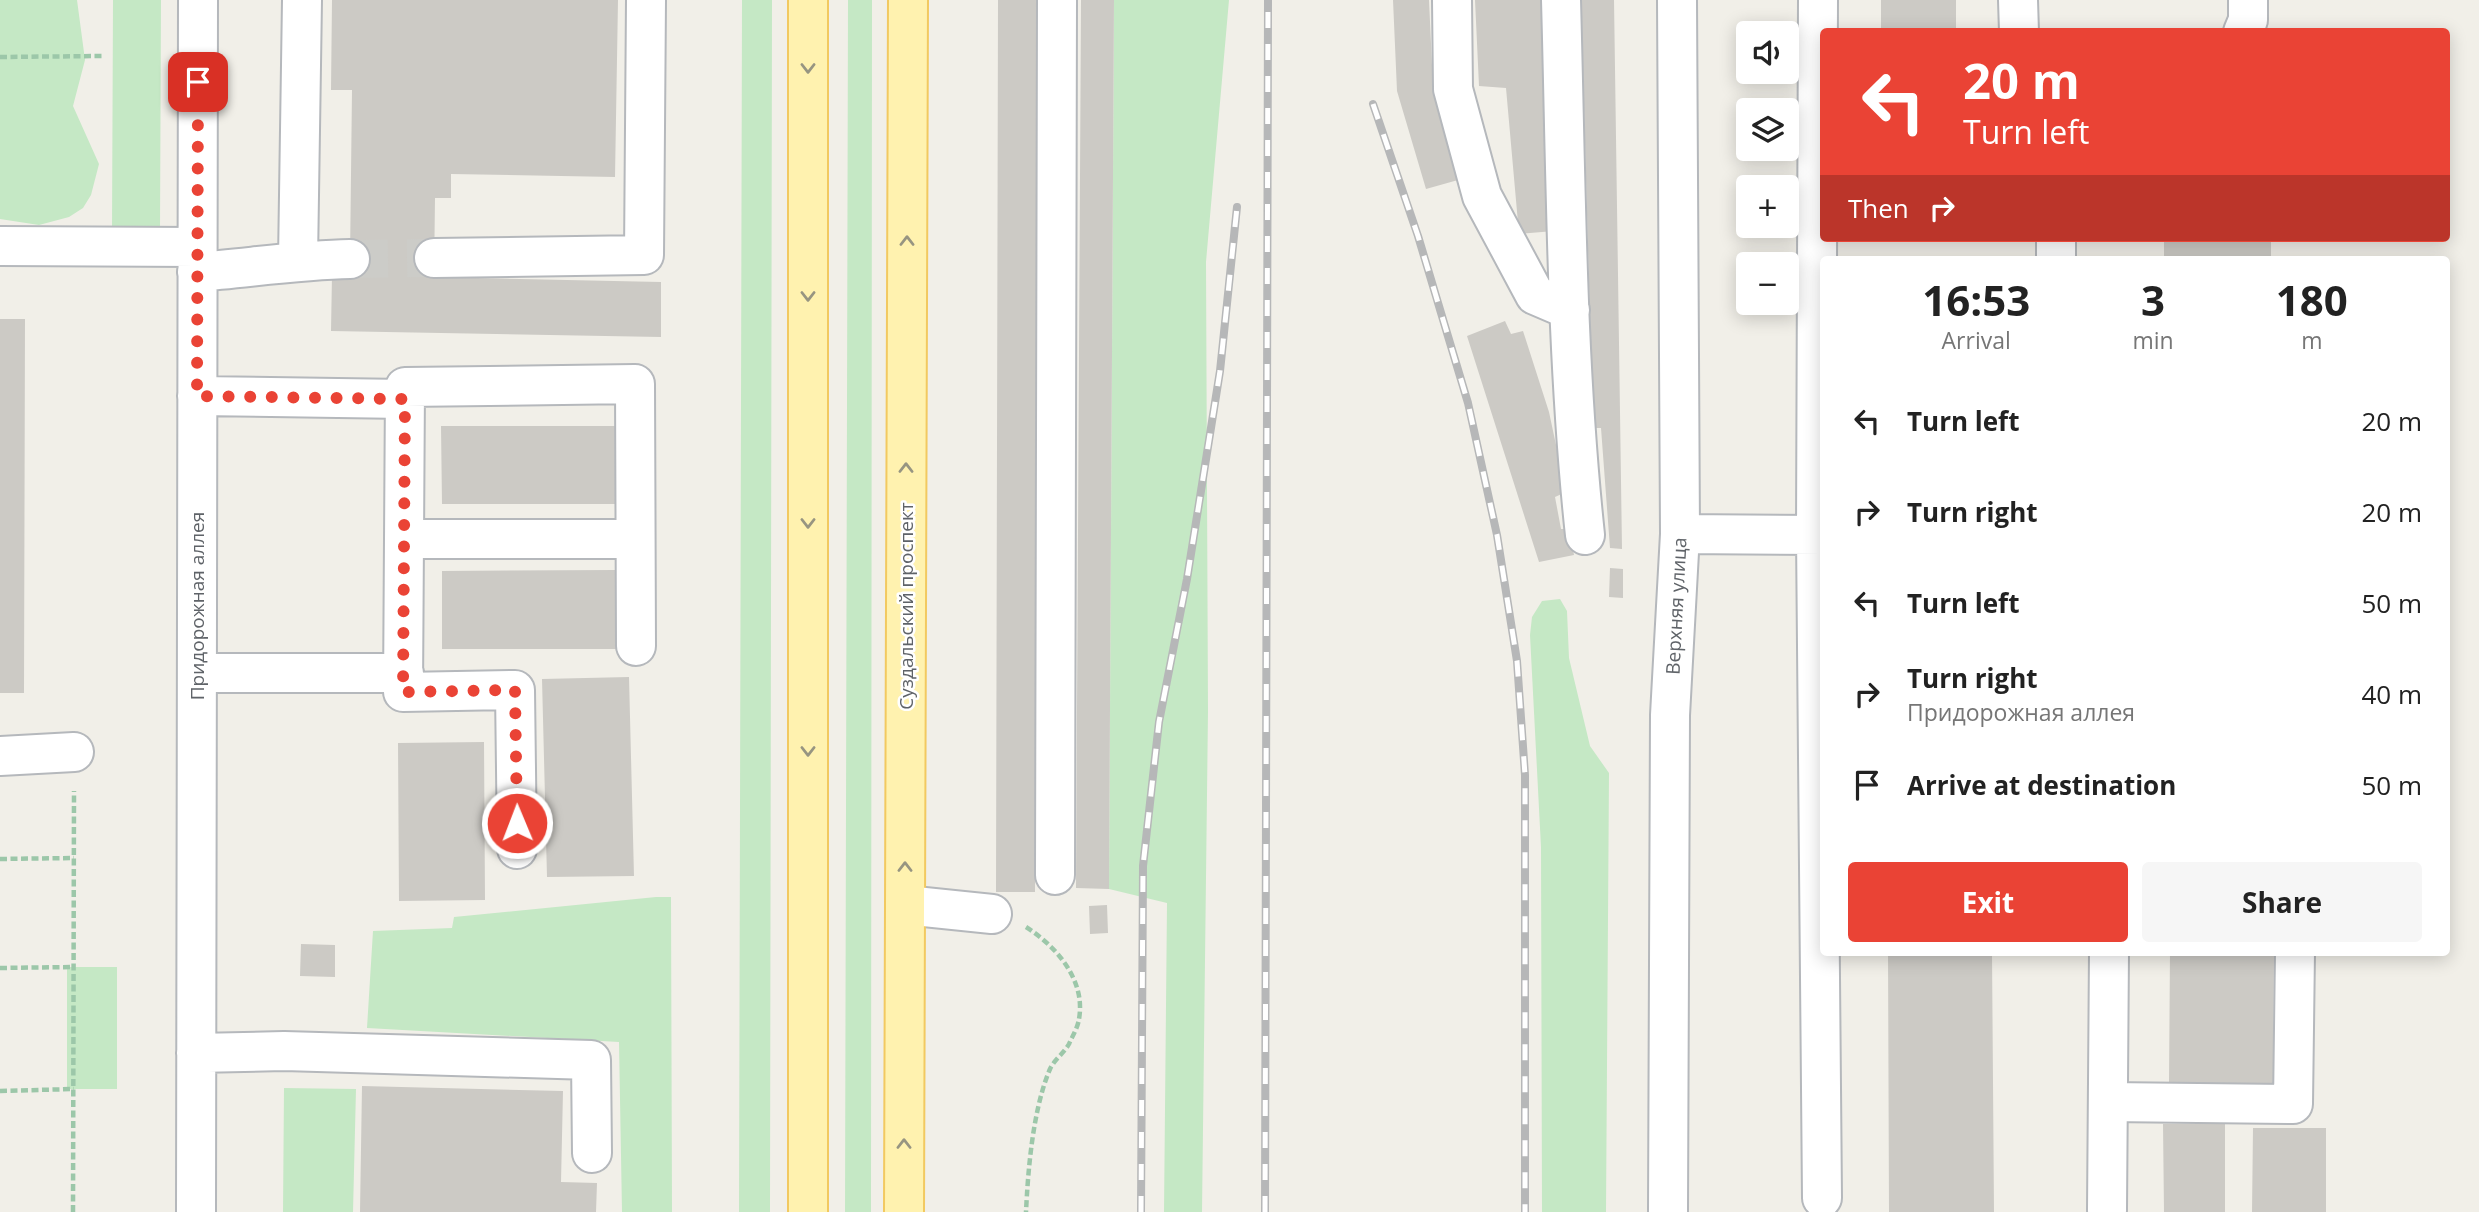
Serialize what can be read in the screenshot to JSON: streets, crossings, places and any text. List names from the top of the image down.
{
  "streets": {
    "main road": ["Суздальский проспект"],
    "street": ["Придорожная аллея", "Верхняя улица"]
  },
  "page": {
    "map_buttons": ["+", "−"],
    "turn": ["20 m", "Turn left"],
    "then": "Then",
    "eta": [
      "16:53",
      "Arrival",
      "3",
      "min",
      "180",
      "m"
    ],
    "list": [
      {
        "name": "Turn left",
        "value": "20 m"
      },
      {
        "name": "Turn right",
        "value": "20 m"
      },
      {
        "name": "Turn left",
        "value": "50 m"
      },
      {
        "name": "Turn right",
        "note": "Придорожная аллея",
        "value": "40 m"
      },
      {
        "name": "Arrive at destination",
        "value": "50 m"
      }
    ],
    "buttons": ["Exit", "Share"]
  }
}
